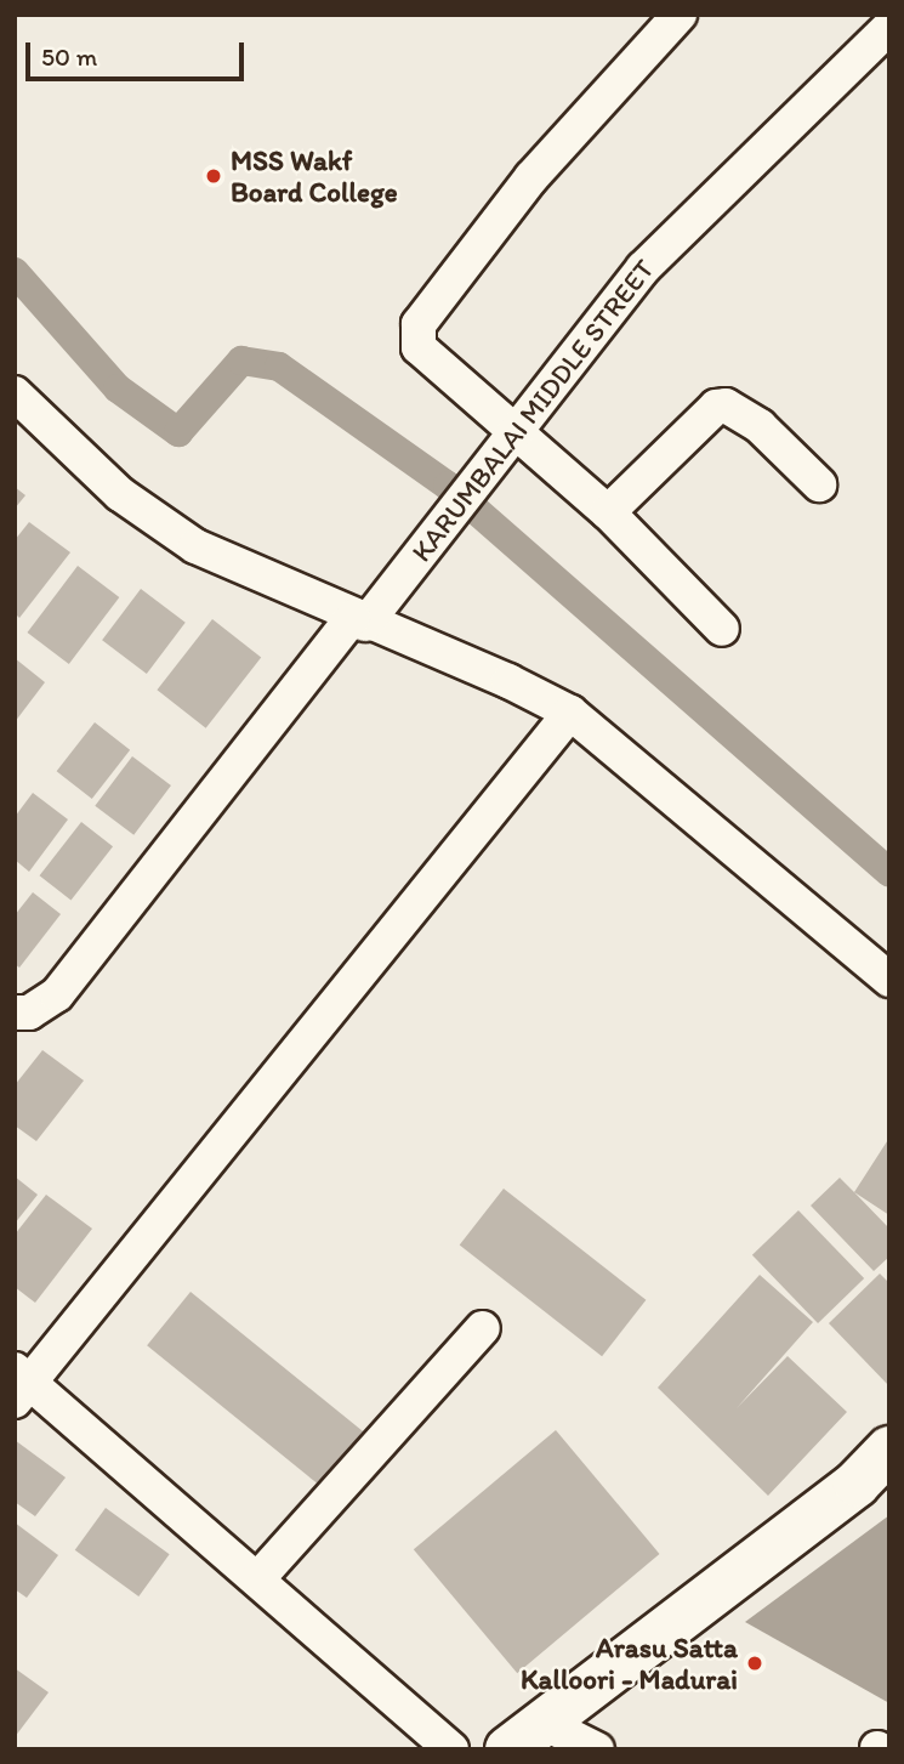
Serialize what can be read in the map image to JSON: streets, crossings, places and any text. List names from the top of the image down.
{
  "streets": {
    "street": ["KARUMBALAI MIDDLE STREET"]
  },
  "places": ["MSS Wakf Board College", "Arasu Satta Kalloori - Madurai"],
  "scale_bar": "50 m"
}
